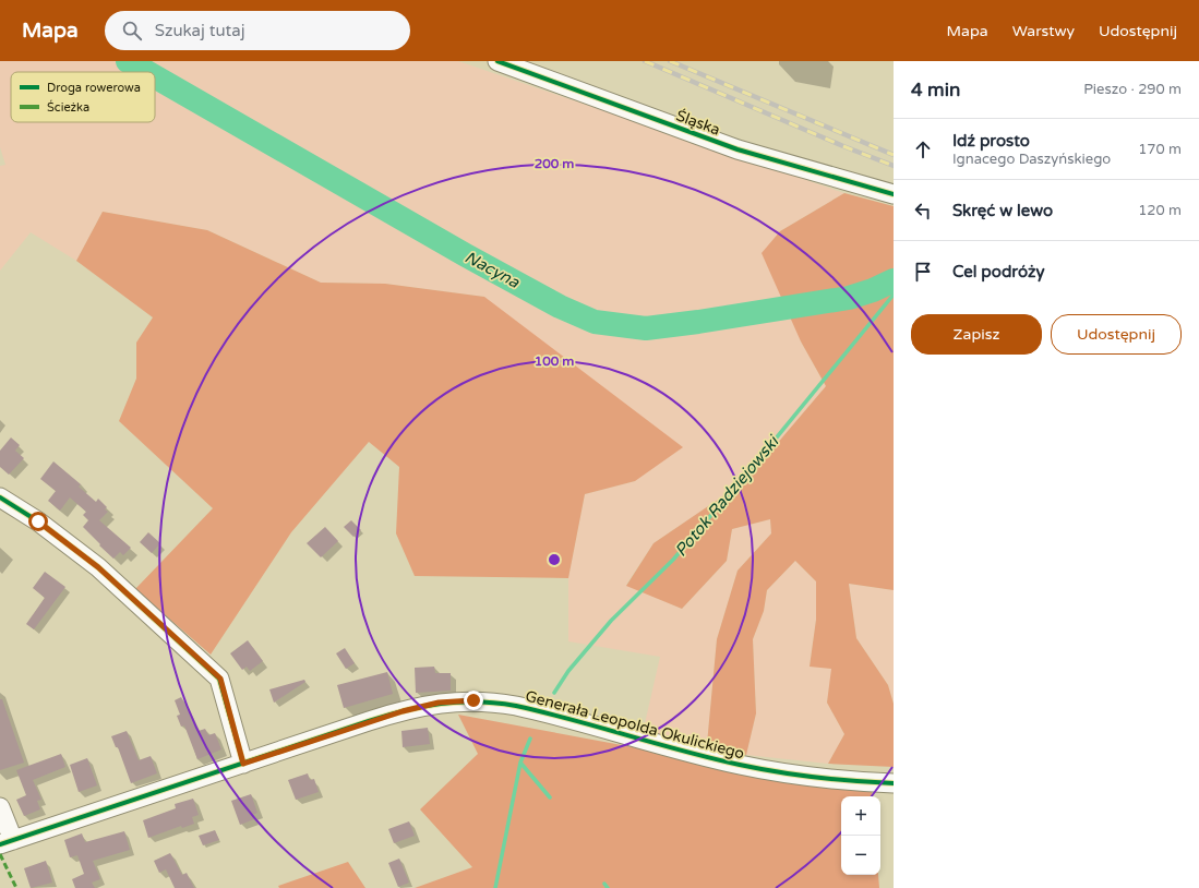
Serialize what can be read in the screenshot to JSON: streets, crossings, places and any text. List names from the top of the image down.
{
  "streets": {
    "street": ["Śląska", "Generała Leopolda Okulickiego"]
  },
  "water": ["Nacyna", "Potok Radziejowski"],
  "legend": ["Droga rowerowa", "Ścieżka"],
  "page": {
    "header": "Mapa",
    "search": "Szukaj tutaj",
    "nav": ["Mapa", "Warstwy", "Udostępnij"],
    "heading": ["4 min", "Pieszo · 290 m"],
    "list": [
      ["Idź prosto", "Ignacego Daszyńskiego", "170 m"],
      ["Skręć w lewo", "120 m"],
      "Cel podróży"
    ],
    "buttons": ["Zapisz", "Udostępnij"],
    "map_buttons": ["+", "−"]
  },
  "rings": ["200 m", "100 m"]
}
